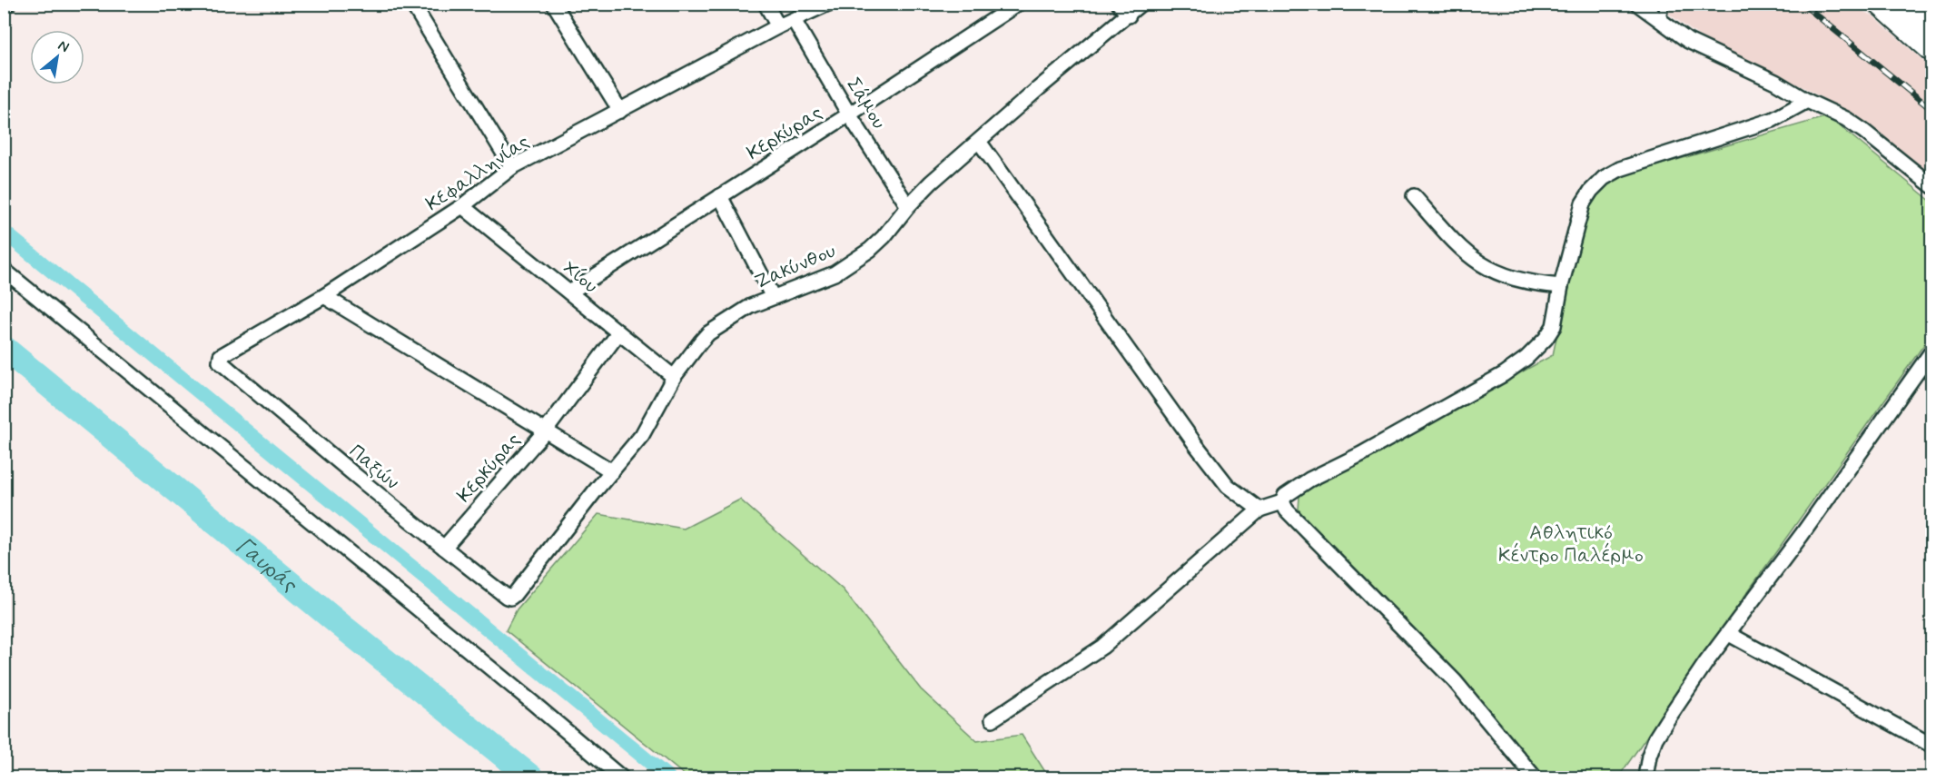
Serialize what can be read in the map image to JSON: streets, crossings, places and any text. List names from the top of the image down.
{
  "streets": {
    "street": [
      "Σάμου",
      "Κερκύρας",
      "Κεφαλληνίας",
      "Ζακύνθου",
      "Χίου",
      "Παξών"
    ]
  },
  "crossings": [
    ["Σάμου", "Κερκύρας"],
    ["Σάμου", "Κεφαλληνίας"],
    ["Σάμου", "Ζακύνθου"],
    ["Κερκύρας", "Χίου"],
    ["Κερκύρας", "Παξών"],
    ["Κεφαλληνίας", "Χίου"],
    ["Κεφαλληνίας", "Παξών"],
    ["Ζακύνθου", "Χίου"],
    ["Ζακύνθου", "Παξών"]
  ],
  "water": ["Γαυράς"],
  "parks": ["Αθλητικό Κέντρο Παλέρμο"],
  "north": "top right"
}
